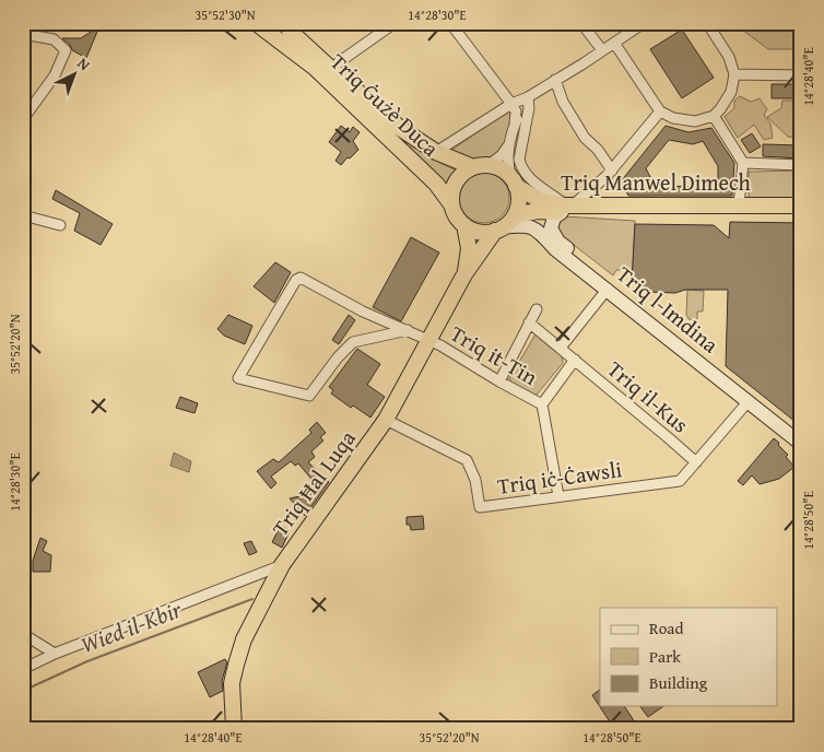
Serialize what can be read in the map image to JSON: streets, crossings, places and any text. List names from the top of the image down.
{
  "streets": {
    "highway": ["Triq Ġużè Duca", "Triq Manwel Dimech", "Triq Ħal Luqa"],
    "main road": ["Triq l-Imdina"],
    "street": ["Triq it-Tin", "Triq il-Kus", "Triq iċ-Ċawsli"]
  },
  "crossings": [
    ["Triq Ġużè Duca", "Triq Manwel Dimech"],
    ["Triq Ġużè Duca", "Triq l-Imdina"],
    ["Triq Ġużè Duca", "Triq Ħal Luqa"],
    ["Triq Manwel Dimech", "Triq l-Imdina"],
    ["Triq Manwel Dimech", "Triq Ħal Luqa"],
    ["Triq l-Imdina", "Triq iċ-Ċawsli"],
    ["Triq l-Imdina", "Triq Ħal Luqa"],
    ["Triq it-Tin", "Triq iċ-Ċawsli"],
    ["Triq it-Tin", "Triq Ħal Luqa"],
    ["Triq il-Kus", "Triq iċ-Ċawsli"],
    ["Triq iċ-Ċawsli", "Triq Ħal Luqa"]
  ],
  "water": ["Wied il-Kbir"],
  "legend": ["Road", "Park", "Building"],
  "north": "top right",
  "coordinates": [
    "35°52'30\"N",
    "14°28'30\"E",
    "14°28'40\"E",
    "35°52'20\"N",
    "14°28'50\"E"
  ]
}
